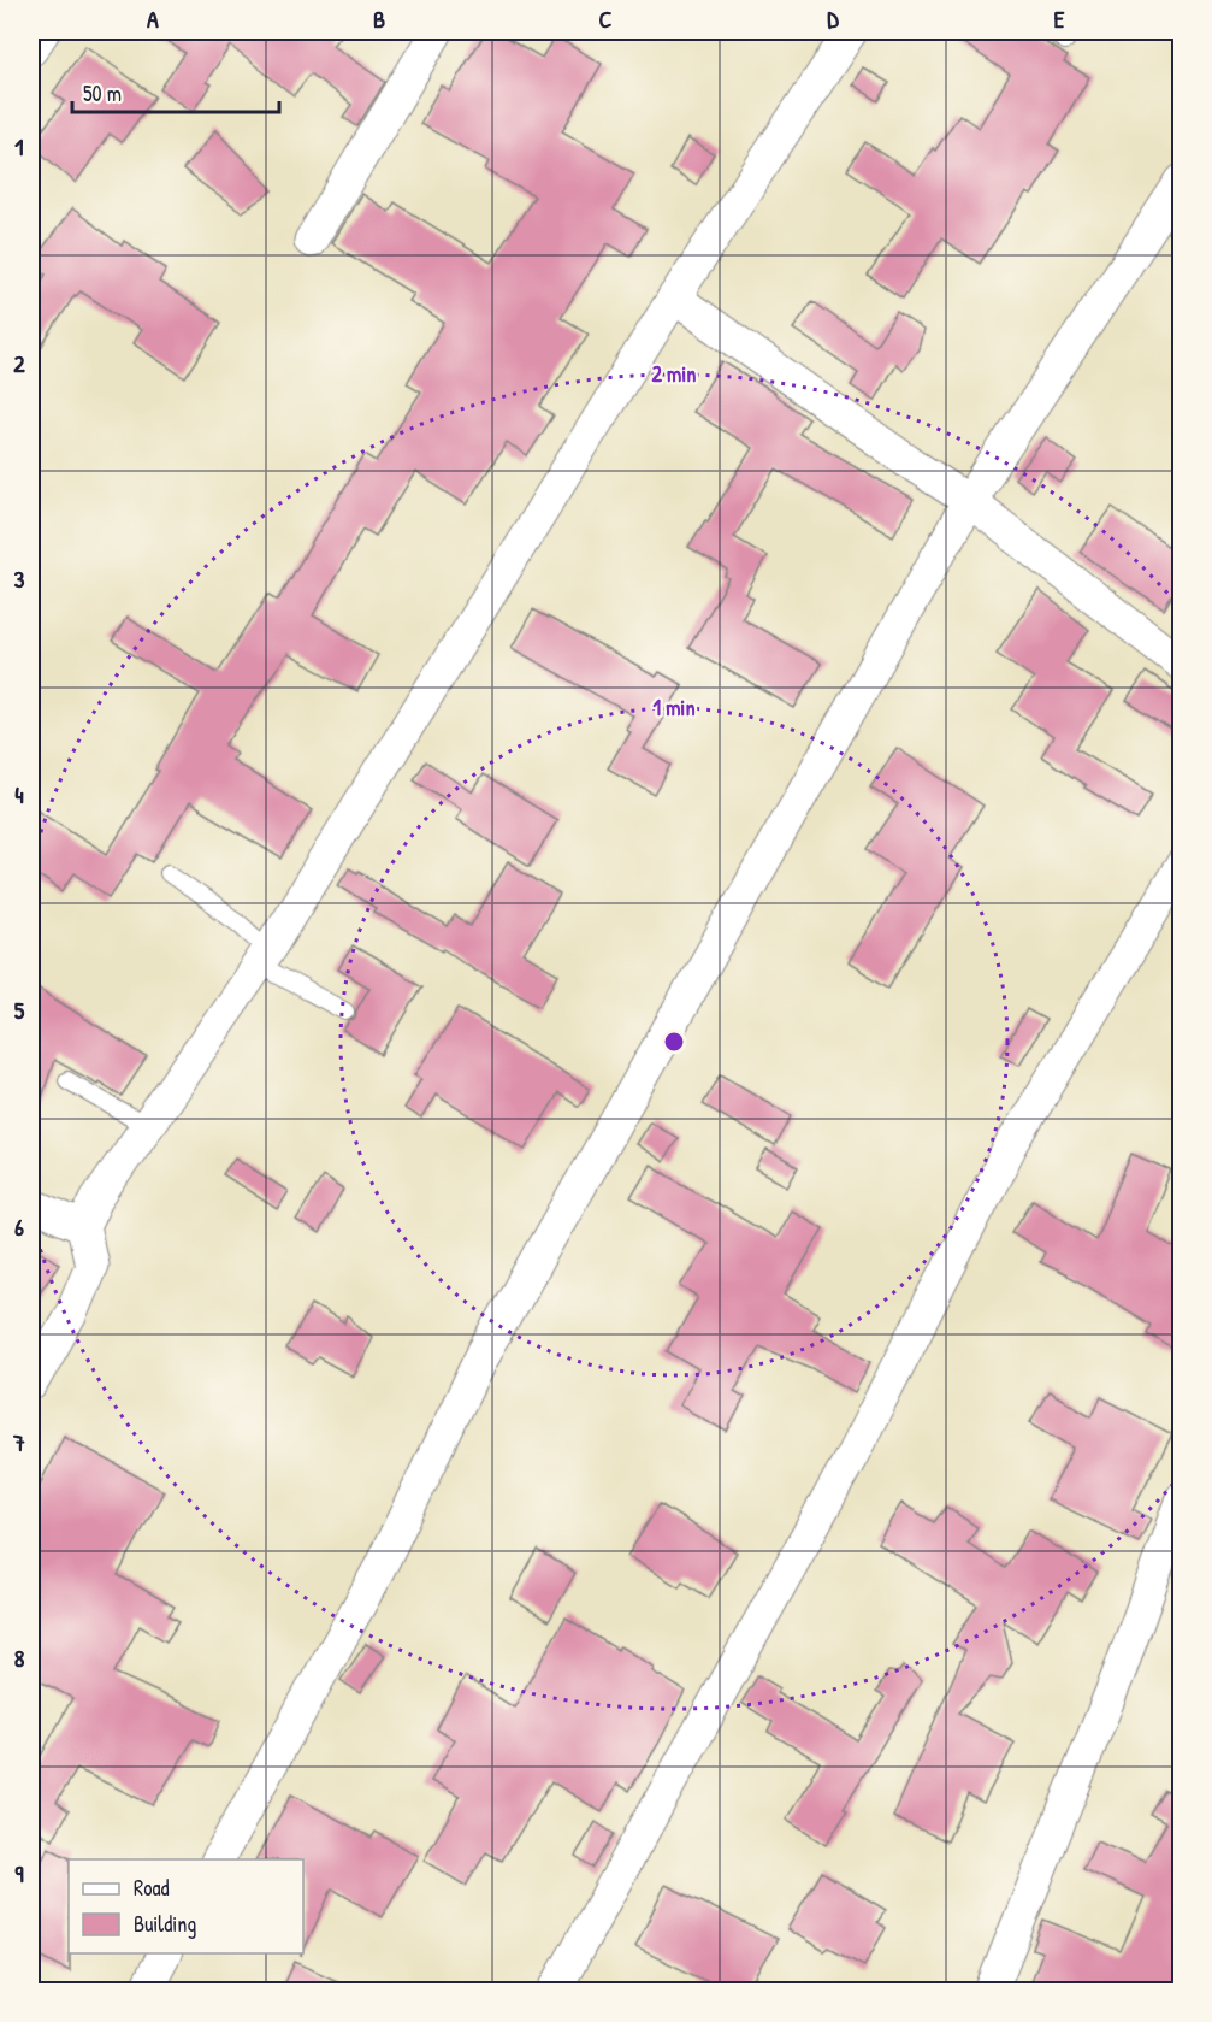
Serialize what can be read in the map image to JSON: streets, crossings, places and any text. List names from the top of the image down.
{
  "legend": ["Road", "Building"],
  "scale_bar": "50 m",
  "grid": {
    "columns": [
      "A",
      "B",
      "C",
      "D",
      "E"
    ],
    "rows": [
      "1",
      "2",
      "3",
      "4",
      "5",
      "6",
      "7",
      "8",
      "9"
    ]
  },
  "rings": ["2 min", "1 min"]
}
